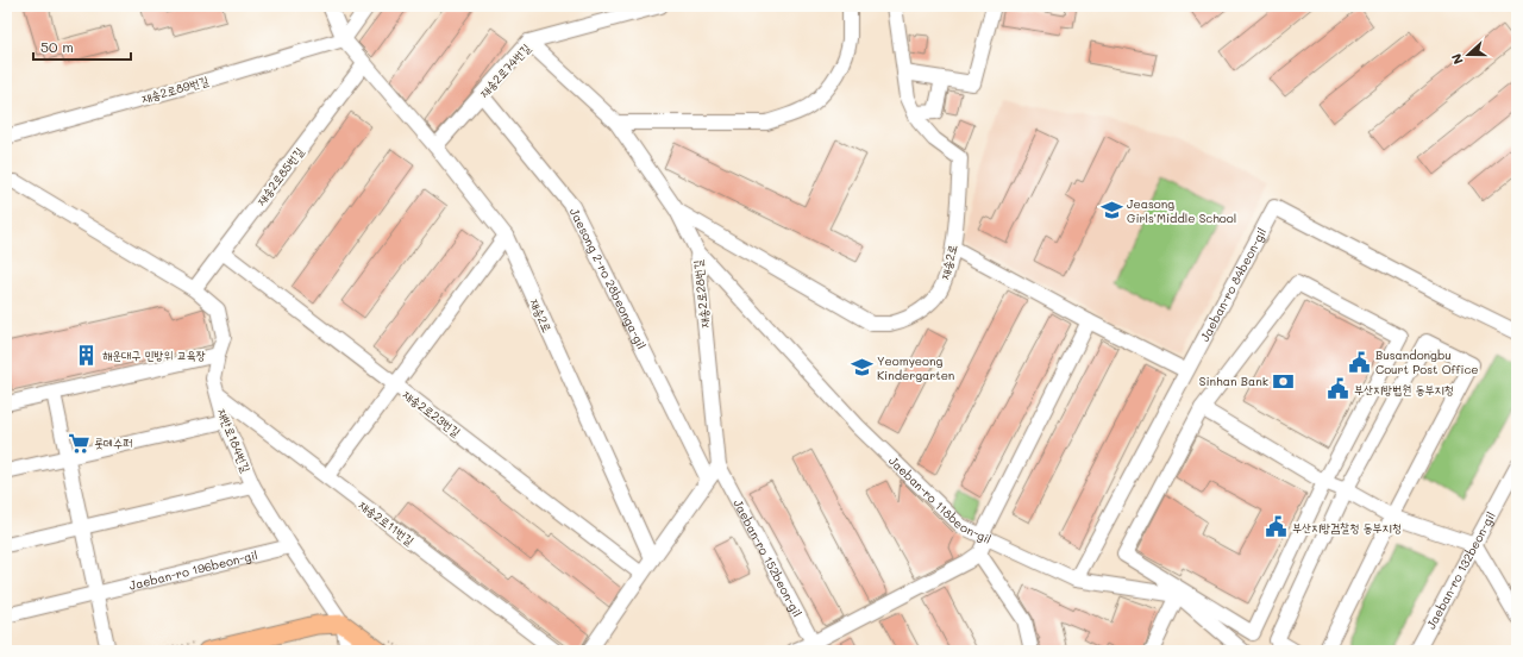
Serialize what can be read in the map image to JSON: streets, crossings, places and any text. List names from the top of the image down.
{
  "streets": {
    "street": [
      "재송2로74번길",
      "재송2로89번길",
      "재송2로85번길",
      "재송2로",
      "Jaesong 2-ro 28beonga-gil",
      "Jaeban-ro 84beon-gil",
      "재송2로28번길",
      "재송2로23번길",
      "재반로184번길",
      "Jaeban-ro 118beon-gil",
      "재송2로11번길",
      "Jaeban-ro 152beon-gil",
      "Jaeban-ro 196beon-gil",
      "Jaeban-ro 132beon-gil"
    ]
  },
  "crossings": [
    ["재송2로74번길", "재송2로"],
    ["재송2로74번길", "Jaesong 2-ro 28beonga-gil"],
    ["재송2로74번길", "재송2로28번길"],
    ["재송2로89번길", "재송2로"],
    ["재송2로85번길", "재송2로"],
    ["재송2로85번길", "재송2로23번길"],
    ["재송2로85번길", "재반로184번길"],
    ["재송2로", "재송2로28번길"],
    ["재송2로28번길", "Jaeban-ro 118beon-gil"],
    ["재송2로28번길", "Jaeban-ro 152beon-gil"],
    ["재반로184번길", "재송2로11번길"],
    ["재반로184번길", "Jaeban-ro 196beon-gil"]
  ],
  "places": {
    "school or university": ["Jeasong Girls'Middle School", "Yeomyeong Kindergarten"],
    "building": ["해운대구 민방위 교육장"],
    "public building": ["Busandongbu Court Post Office", "부산지방법원 동부지청", "부산지방검찰청 동부지청"],
    "bank": ["Sinhan Bank"],
    "supermarket": ["롯데수퍼"]
  },
  "scale_bar": "50 m",
  "north": "left"
}
